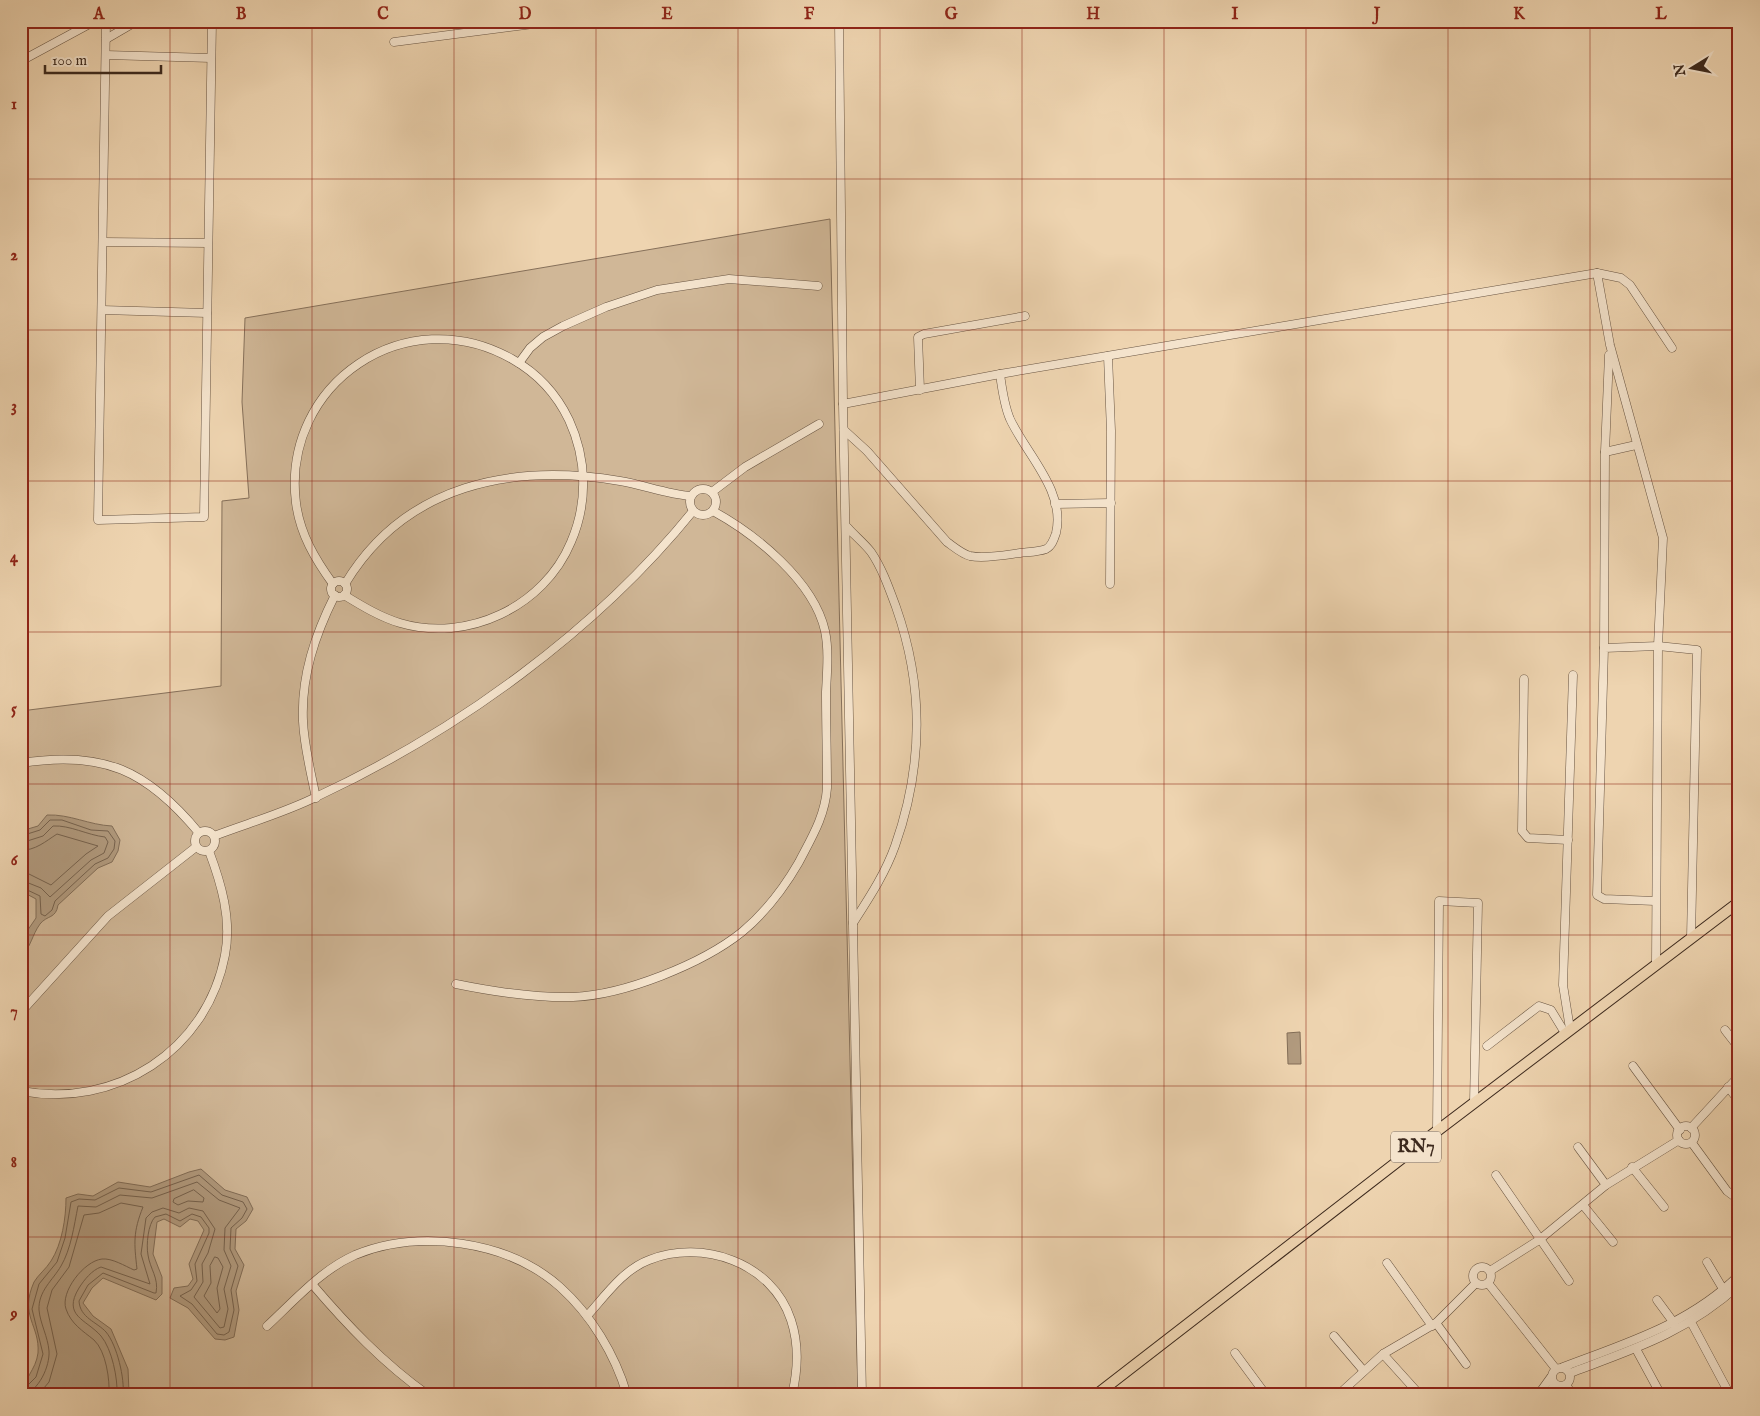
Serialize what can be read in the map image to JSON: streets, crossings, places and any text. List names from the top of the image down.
{
  "streets": {
    "main road": ["RN7"]
  },
  "scale_bar": "100 m",
  "north": "left",
  "grid": {
    "columns": [
      "A",
      "B",
      "C",
      "D",
      "E",
      "F",
      "G",
      "H",
      "I",
      "J",
      "K",
      "L"
    ],
    "rows": [
      "1",
      "2",
      "3",
      "4",
      "5",
      "6",
      "7",
      "8",
      "9"
    ]
  }
}
